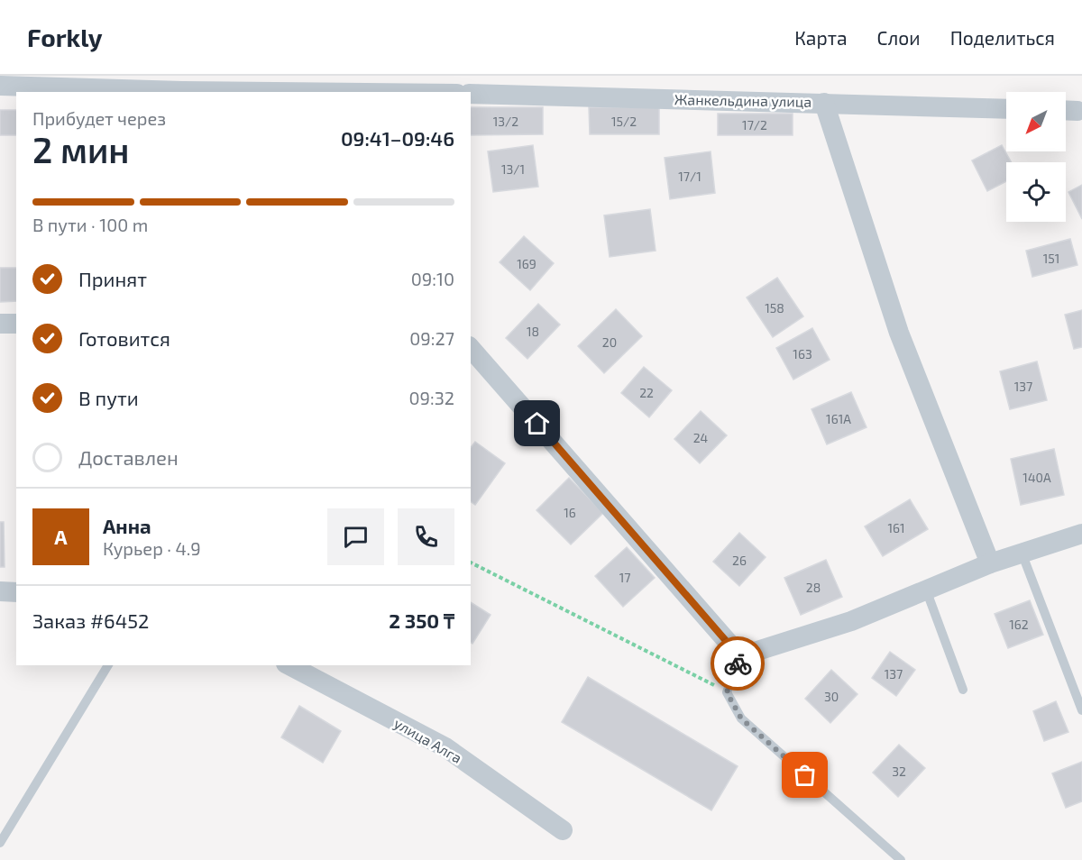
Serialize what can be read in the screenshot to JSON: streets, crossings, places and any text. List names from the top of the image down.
{
  "streets": {
    "street": ["Жанкельдина улица", "улица Алга"]
  },
  "house_numbers": [
    "13/2",
    "15/2",
    "17/2",
    "13/1",
    "17/1",
    "151",
    "169",
    "158",
    "18",
    "20",
    "163",
    "137",
    "22",
    "161А",
    "24",
    "140А",
    "16",
    "161",
    "26",
    "17",
    "28",
    "162",
    "137",
    "30",
    "32"
  ],
  "north": "bottom left",
  "page": {
    "header": "Forkly",
    "nav": ["Карта", "Слои", "Поделиться"],
    "heading": ["2 мин", "Прибудет через", "09:41–09:46"],
    "panel": [
      "Анна",
      "Курьер · 4.9",
      "Заказ #6452",
      "2 350 ₸"
    ],
    "bar": "В пути · 100 m",
    "list": [
      ["Принят", "09:10"],
      ["Готовится", "09:27"],
      ["В пути", "09:32"],
      "Доставлен"
    ],
    "round": "А"
  }
}
